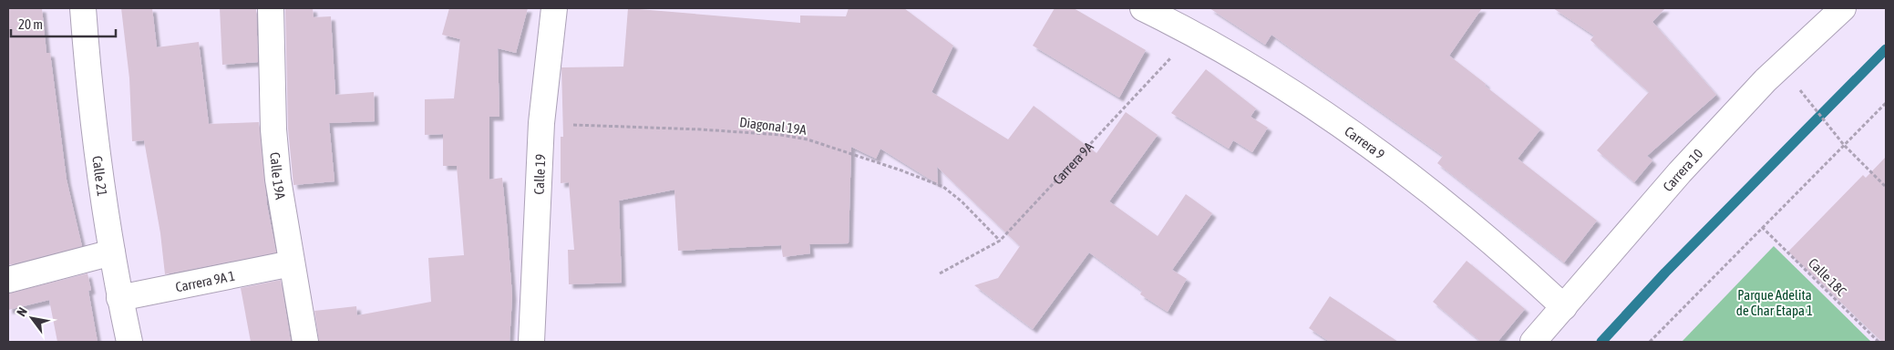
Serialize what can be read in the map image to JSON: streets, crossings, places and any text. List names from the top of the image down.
{
  "streets": {
    "street": [
      "Carrera 9",
      "Carrera 10",
      "Calle 19",
      "Calle 21",
      "Calle 19A",
      "Carrera 9A 1"
    ],
    "path": ["Diagonal 19A", "Carrera 9A", "Calle 18C"]
  },
  "crossings": [
    ["Diagonal 19A", "Carrera 9A"],
    ["Diagonal 19A", "Calle 19"],
    ["Carrera 9", "Carrera 9A"],
    ["Carrera 9", "Carrera 10"],
    ["Calle 21", "Carrera 9A 1"],
    ["Calle 19A", "Carrera 9A 1"]
  ],
  "parks": ["Parque Adelita de Char Etapa 1"],
  "scale_bar": "20 m",
  "north": "top left"
}
